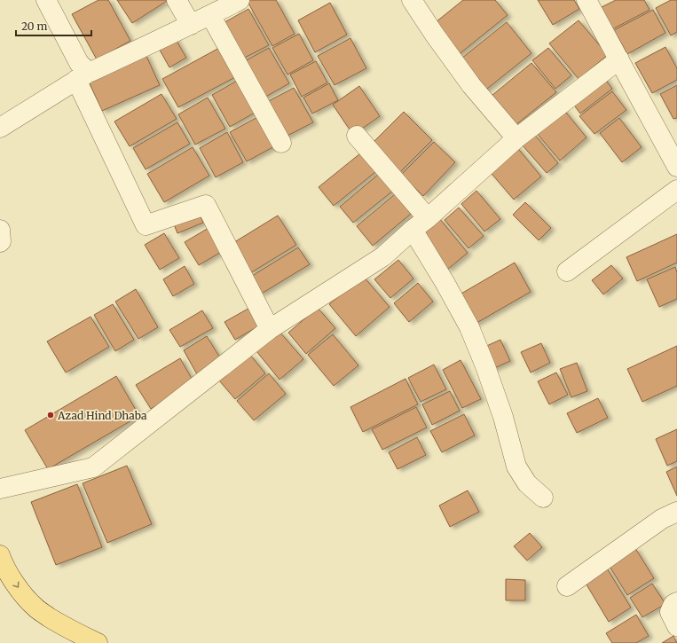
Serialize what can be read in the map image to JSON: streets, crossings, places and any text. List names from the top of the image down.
{
  "places": ["Azad Hind Dhaba"],
  "scale_bar": "20 m"
}
